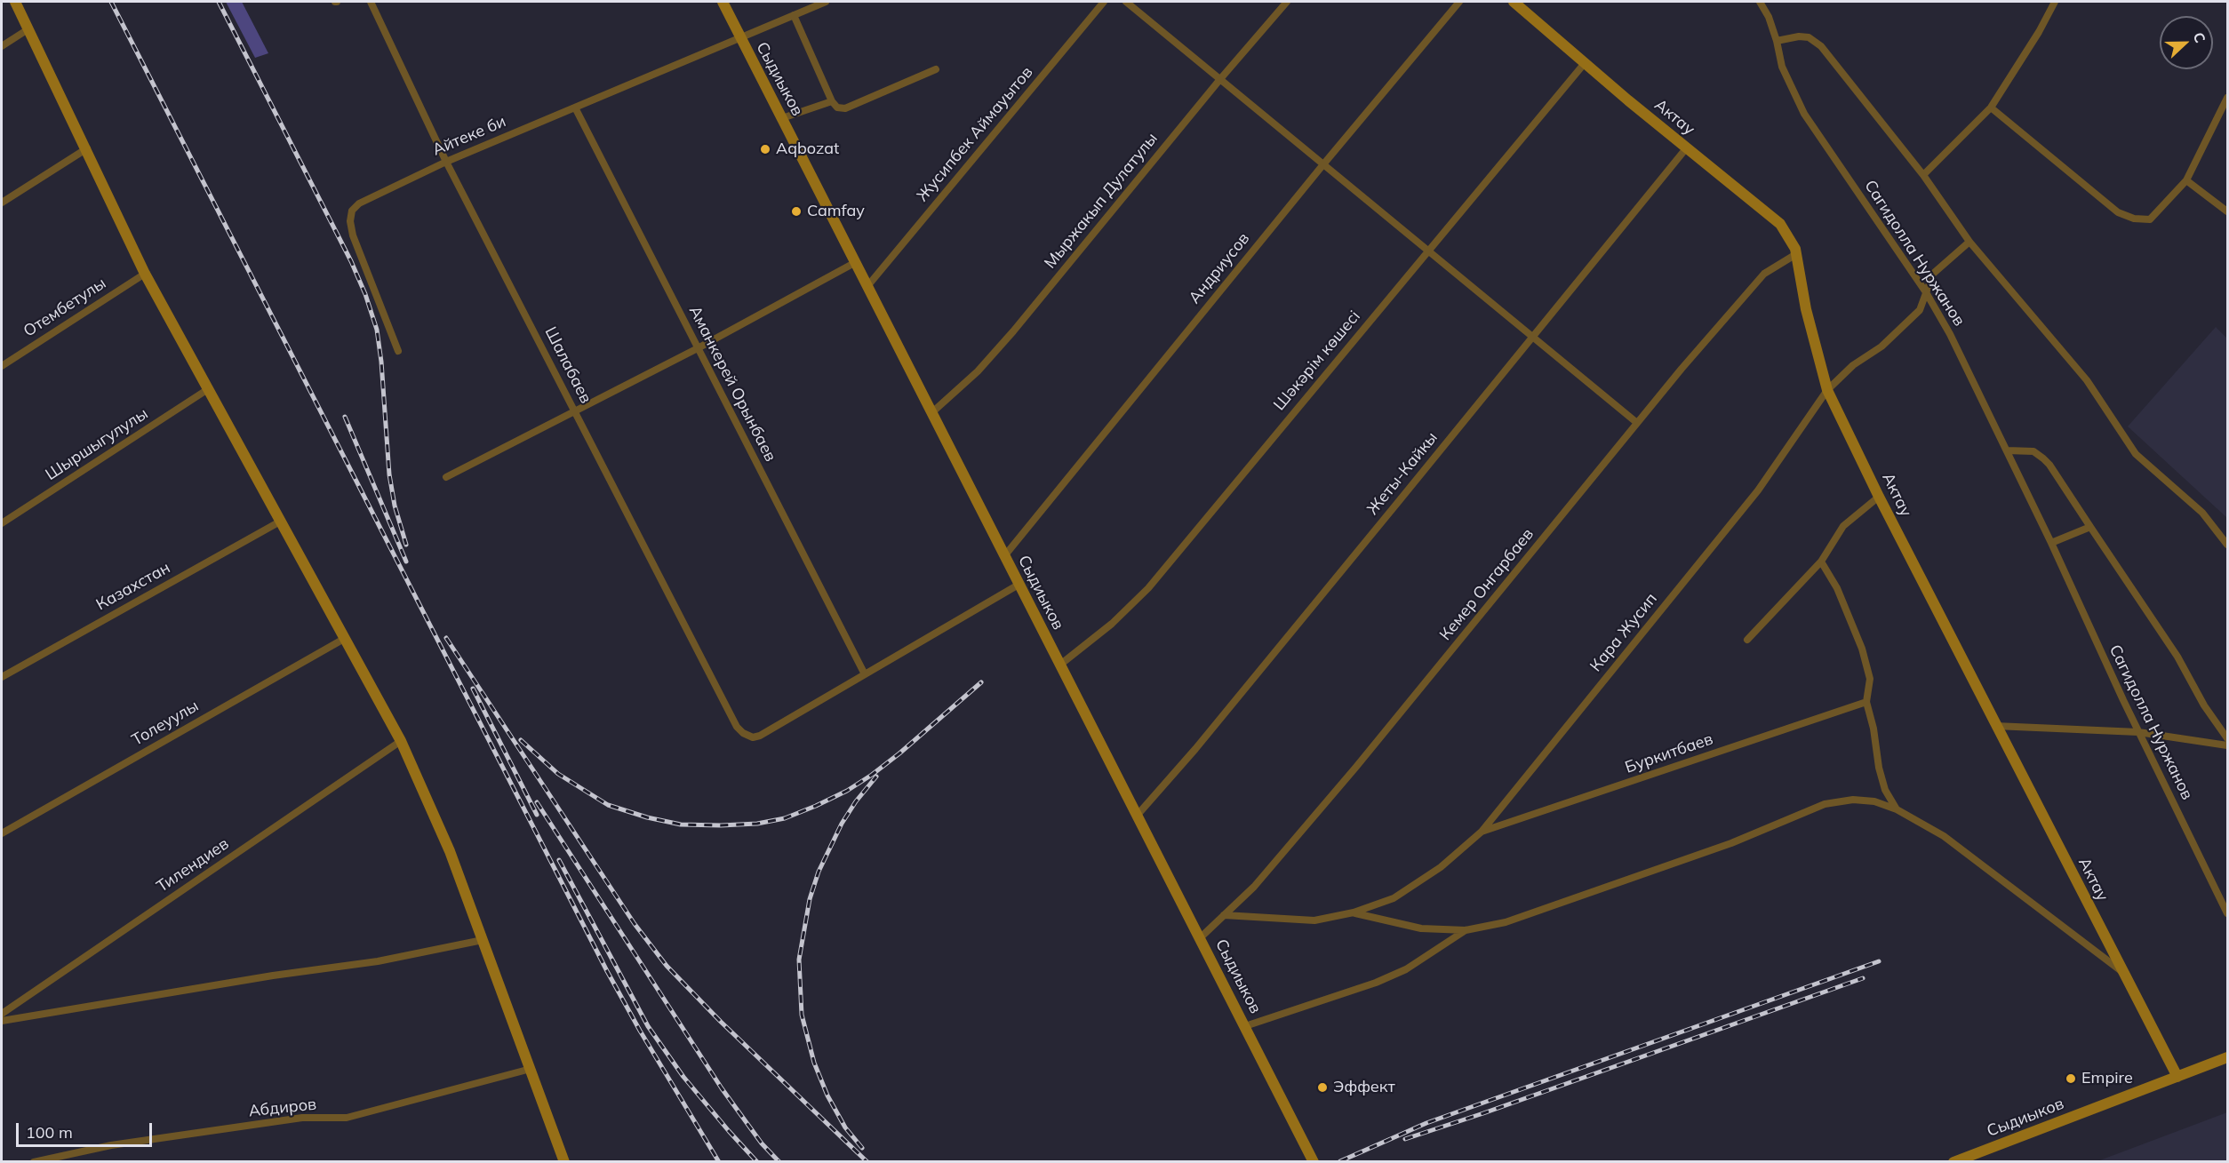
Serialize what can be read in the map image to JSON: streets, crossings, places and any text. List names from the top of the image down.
{
  "streets": {
    "street": [
      "Сыдиыков",
      "Актау",
      "Жусипбек Аймауытов",
      "Айтеке би",
      "Мыржакып Дулатулы",
      "Сагидолла Нуржанов",
      "Андриусов",
      "Отембетулы",
      "Шәкәрім көшесі",
      "Шалабаев",
      "Аманкерей Орынбаев",
      "Шыршыгулулы",
      "Жеты-Кайкы",
      "Кемер Онгарбаев",
      "Казахстан",
      "Кара Жусип",
      "Толеуулы",
      "Буркитбаев",
      "Тилендиев",
      "Абдиров"
    ]
  },
  "crossings": [
    ["Сыдиыков", "Актау"],
    ["Сыдиыков", "Жусипбек Аймауытов"],
    ["Сыдиыков", "Айтеке би"],
    ["Сыдиыков", "Мыржакып Дулатулы"],
    ["Сыдиыков", "Андриусов"],
    ["Сыдиыков", "Шәкәрім көшесі"],
    ["Сыдиыков", "Жеты-Кайкы"],
    ["Сыдиыков", "Кемер Онгарбаев"],
    ["Актау", "Шәкәрім көшесі"],
    ["Актау", "Жеты-Кайкы"],
    ["Актау", "Кемер Онгарбаев"],
    ["Актау", "Кара Жусип"],
    ["Айтеке би", "Шалабаев"],
    ["Айтеке би", "Аманкерей Орынбаев"],
    ["Сагидолла Нуржанов", "Кара Жусип"],
    ["Шалабаев", "Аманкерей Орынбаев"],
    ["Кемер Онгарбаев", "Кара Жусип"],
    ["Кара Жусип", "Буркитбаев"]
  ],
  "places": [
    "Aqbozat",
    "Camfay",
    "Empire",
    "Эффект"
  ],
  "scale_bar": "100 m",
  "north": "right"
}
